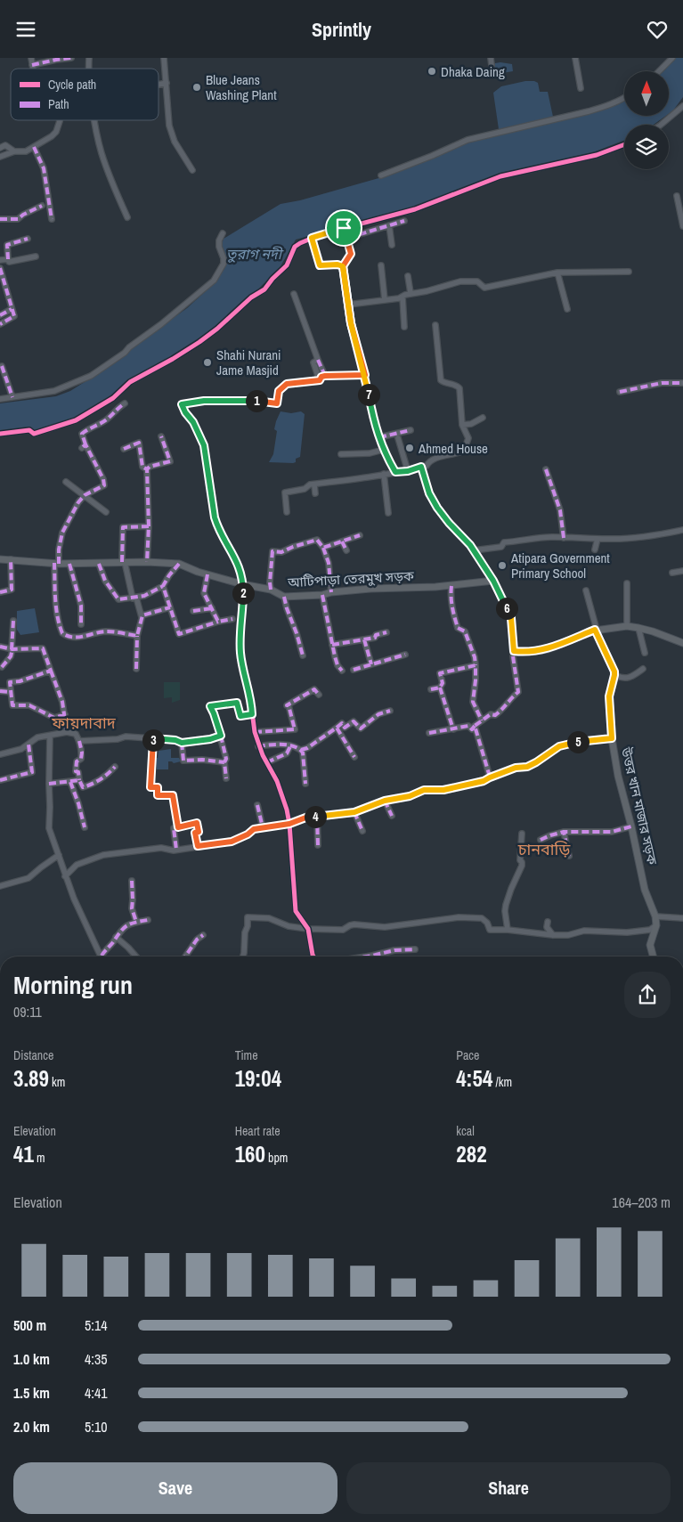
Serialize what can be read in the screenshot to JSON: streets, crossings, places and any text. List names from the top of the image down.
{
  "streets": {
    "main road": ["আটিপাড়া তেরমুখ সড়ক", "উত্তর খান মাজার সড়ক"]
  },
  "districts": ["ফায়দাবাদ", "চানবাড়ি"],
  "water": ["তুরাগ নদী"],
  "places": [
    "Dhaka Daing",
    "Blue Jeans Washing Plant",
    "Shahi Nurani Jame Masjid",
    "Ahmed House",
    "Atipara Government Primary School"
  ],
  "legend": ["Cycle path", "Path"],
  "north": "top",
  "page": {
    "header": "Sprintly",
    "pins": [
      "7",
      "1",
      "2",
      "6",
      "3",
      "5",
      "4"
    ],
    "heading": ["Morning run", "09:11"],
    "stats": [
      ["Distance", "3.89 km"],
      ["Time", "19:04"],
      ["Pace", "4:54 /km"],
      ["Elevation", "41 m"],
      ["Heart rate", "160 bpm"],
      ["kcal", "282"]
    ],
    "chart": ["Elevation", "164–203 m"],
    "list": [
      {
        "name": "500 m",
        "note": "5:14"
      },
      {
        "name": "1.0 km",
        "note": "4:35"
      },
      {
        "name": "1.5 km",
        "note": "4:41"
      },
      {
        "name": "2.0 km",
        "note": "5:10"
      }
    ],
    "buttons": ["Save", "Share"]
  }
}
